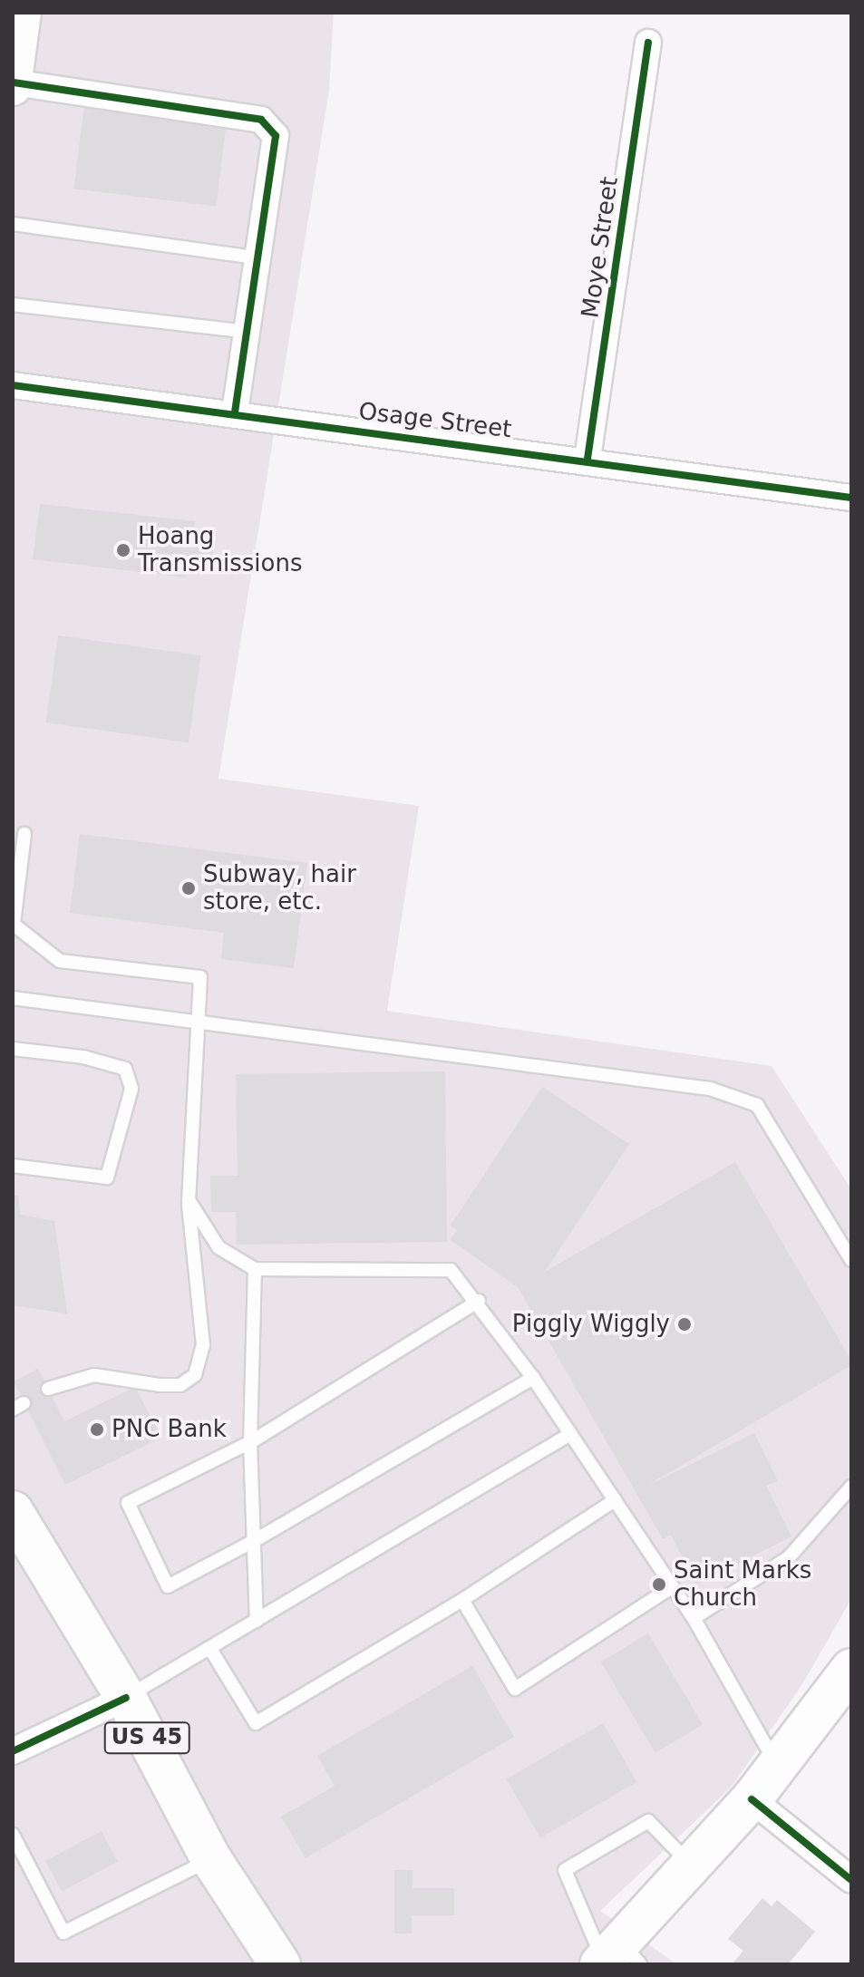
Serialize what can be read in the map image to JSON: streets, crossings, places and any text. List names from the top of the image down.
{
  "streets": {
    "main road": ["US 45"],
    "street": ["Moye Street", "Osage Street"]
  },
  "crossings": [
    ["Moye Street", "Osage Street"]
  ],
  "places": [
    "Hoang Transmissions",
    "Subway, hair store, etc.",
    "Piggly Wiggly",
    "PNC Bank",
    "Saint Marks Church"
  ]
}
